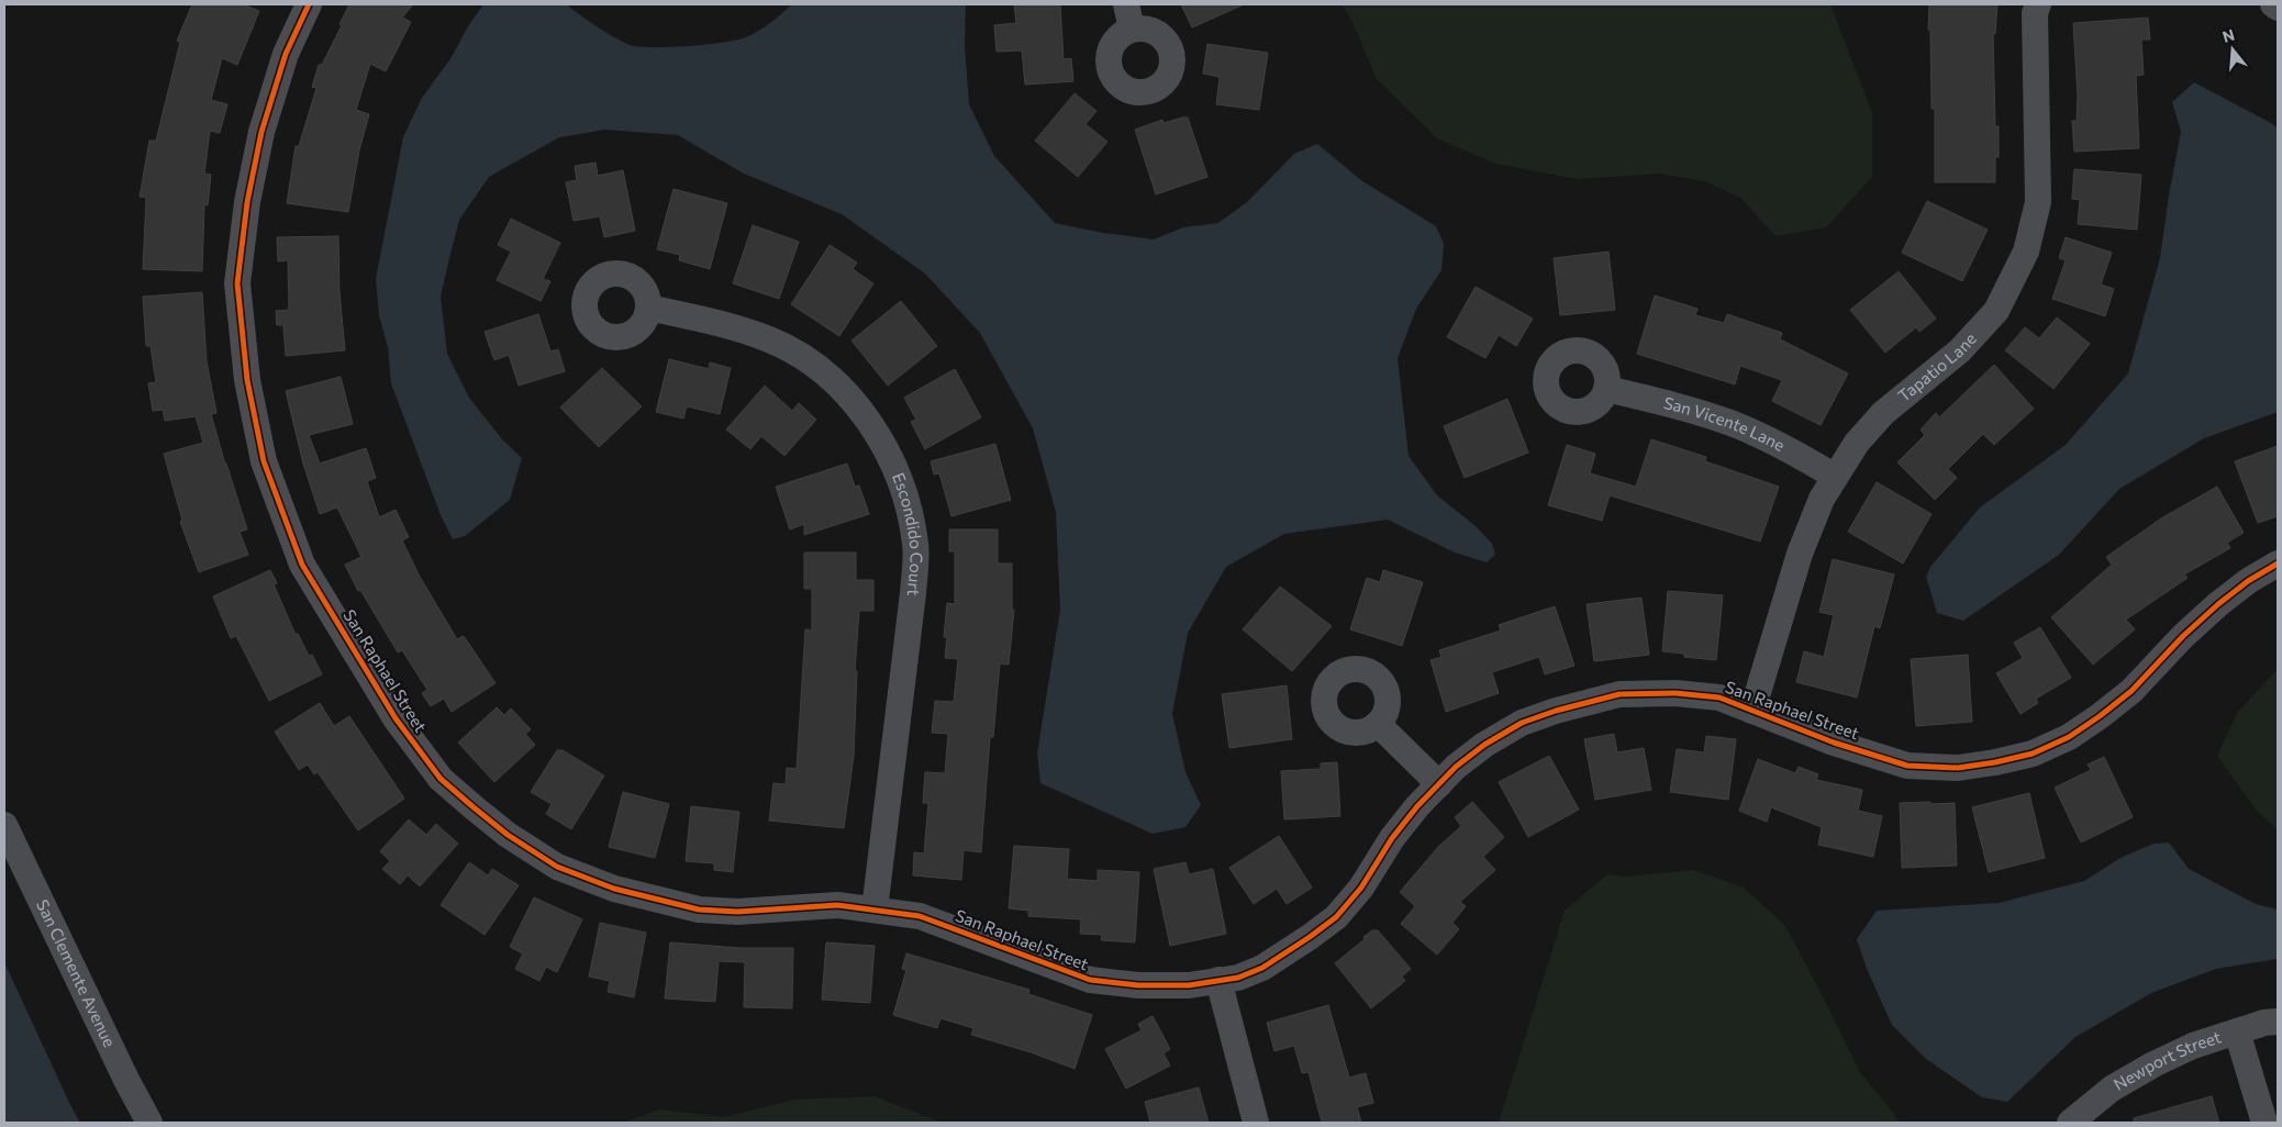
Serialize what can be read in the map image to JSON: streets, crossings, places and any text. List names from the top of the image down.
{
  "streets": {
    "street": [
      "Tapatio Lane",
      "San Vicente Lane",
      "Escondido Court",
      "San Raphael Street",
      "San Clemente Avenue",
      "Newport Street"
    ]
  },
  "crossings": [
    ["Tapatio Lane", "San Vicente Lane"],
    ["Tapatio Lane", "San Raphael Street"],
    ["Escondido Court", "San Raphael Street"]
  ],
  "north": "top"
}
